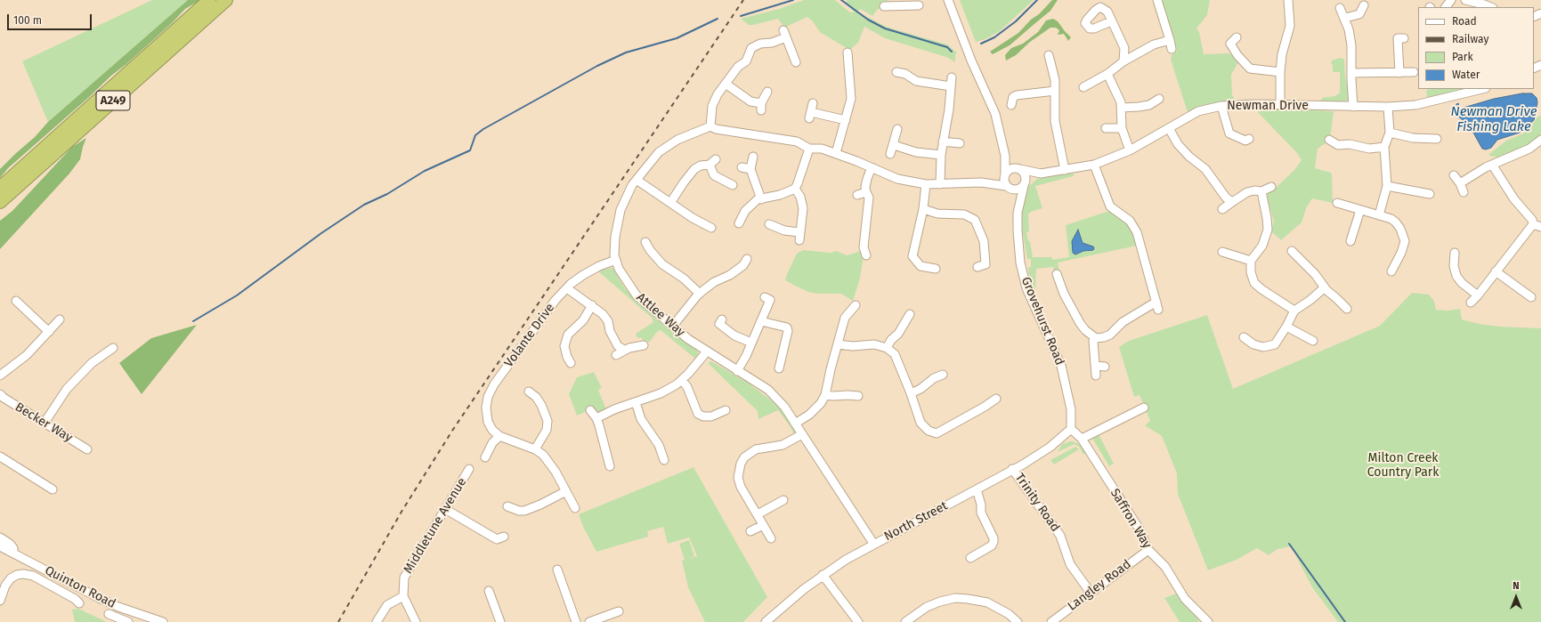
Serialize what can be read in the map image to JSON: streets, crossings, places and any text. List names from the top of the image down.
{
  "streets": {
    "highway": ["A249"],
    "street": [
      "Newman Drive",
      "Attlee Way",
      "Grovehurst Road",
      "Volante Drive",
      "Becker Way",
      "Trinity Road",
      "Saffron Way",
      "North Street",
      "Middletune Avenue",
      "Langley Road",
      "Quinton Road"
    ]
  },
  "crossings": [
    ["Newman Drive", "Grovehurst Road"],
    ["Attlee Way", "Volante Drive"],
    ["Attlee Way", "North Street"],
    ["Grovehurst Road", "Saffron Way"],
    ["Grovehurst Road", "North Street"],
    ["Trinity Road", "North Street"],
    ["Trinity Road", "Langley Road"],
    ["Saffron Way", "North Street"],
    ["Saffron Way", "Langley Road"]
  ],
  "water": ["Newman Drive Fishing Lake"],
  "parks": ["Milton Creek Country Park"],
  "legend": [
    "Road",
    "Railway",
    "Park",
    "Water"
  ],
  "scale_bar": "100 m",
  "north": "top"
}
